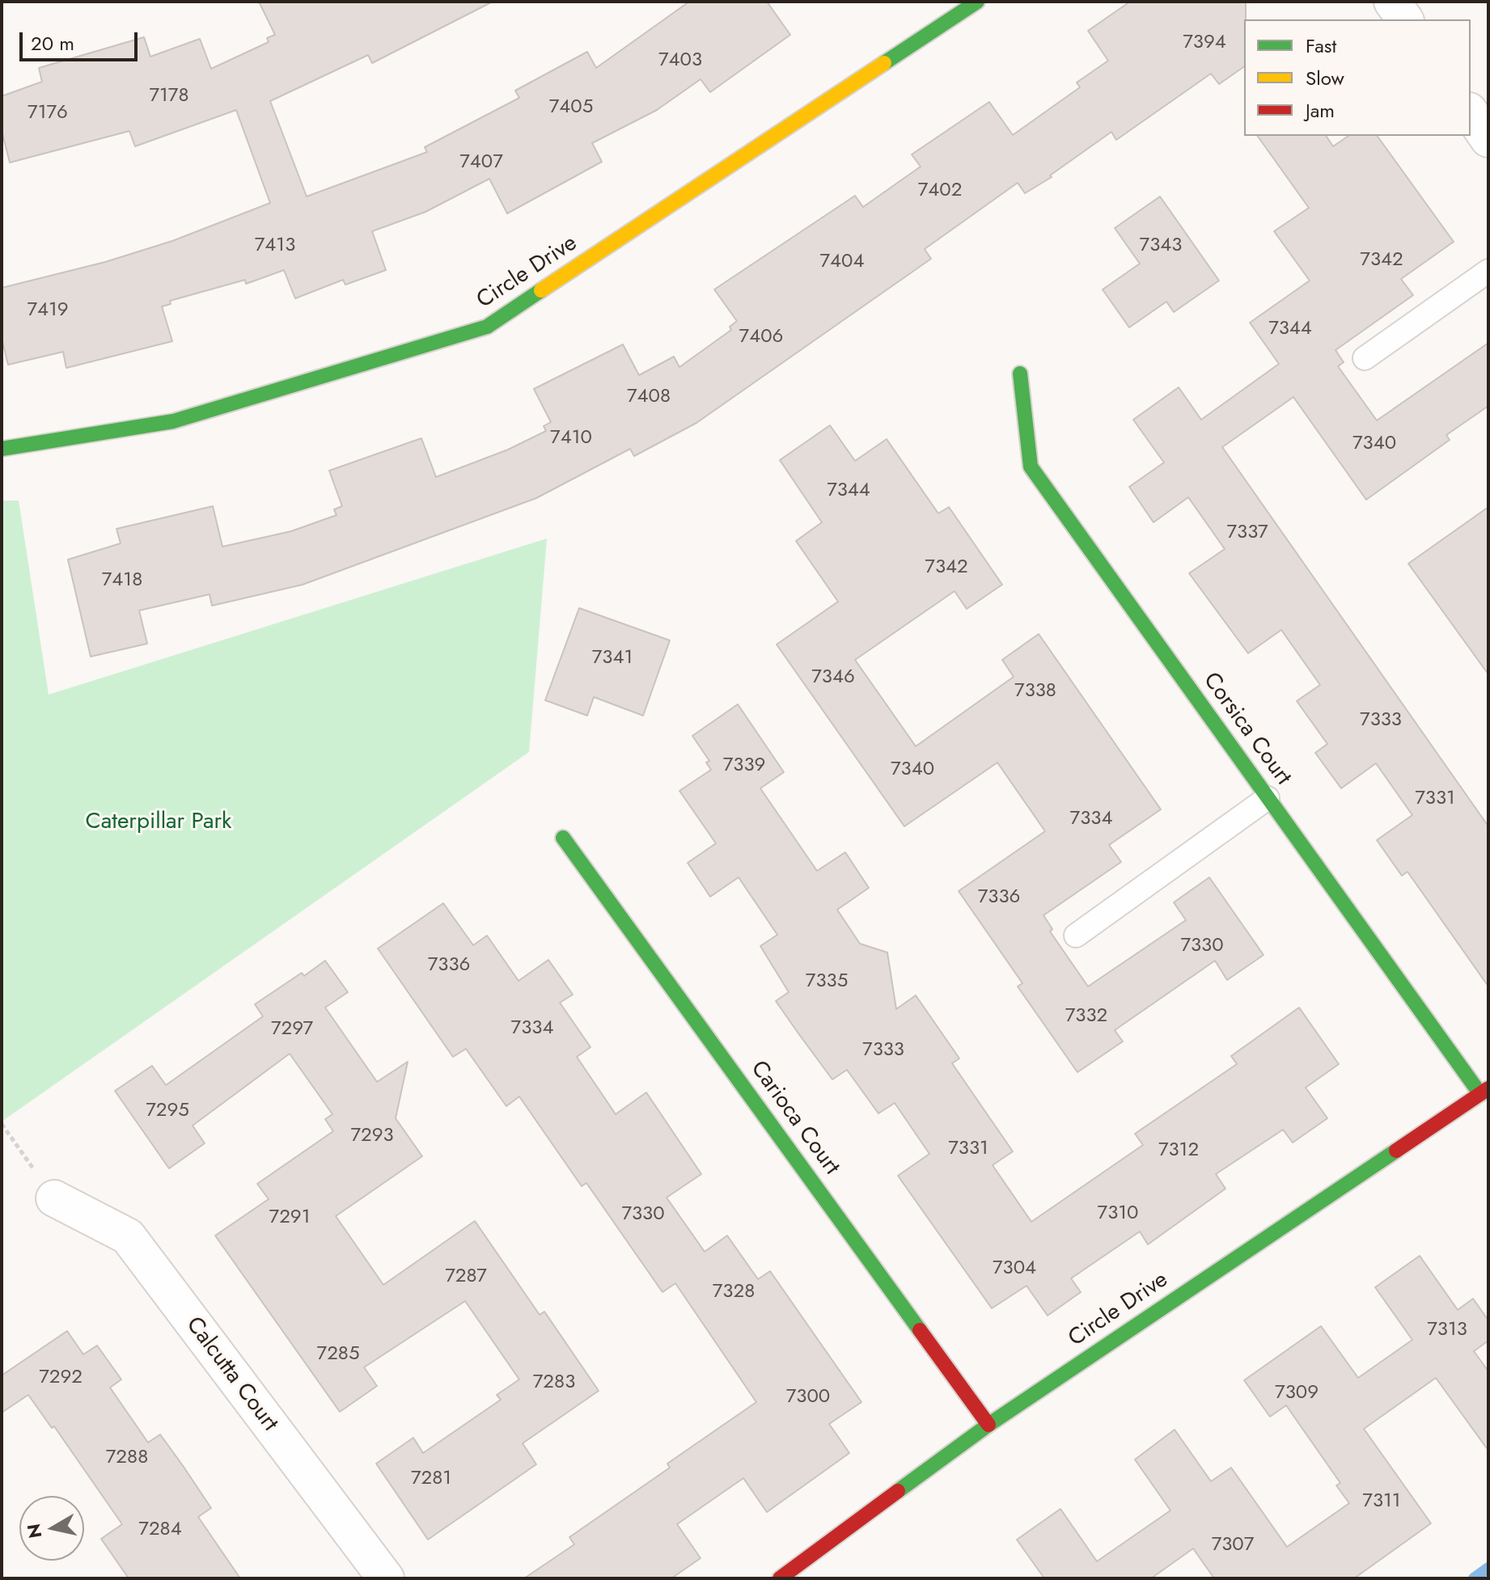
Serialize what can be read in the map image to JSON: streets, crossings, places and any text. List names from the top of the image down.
{
  "streets": {
    "street": [
      "Circle Drive",
      "Corsica Court",
      "Carioca Court",
      "Calcutta Court"
    ]
  },
  "crossings": [
    ["Circle Drive", "Corsica Court"],
    ["Circle Drive", "Carioca Court"]
  ],
  "parks": ["Caterpillar Park"],
  "house_numbers": [
    "7394",
    "7403",
    "7178",
    "7405",
    "7176",
    "7407",
    "7402",
    "7413",
    "7343",
    "7342",
    "7404",
    "7419",
    "7344",
    "7406",
    "7408",
    "7410",
    "7340",
    "7344",
    "7337",
    "7342",
    "7418",
    "7341",
    "7346",
    "7338",
    "7333",
    "7339",
    "7340",
    "7331",
    "7334",
    "7336",
    "7330",
    "7336",
    "7335",
    "7332",
    "7334",
    "7297",
    "7333",
    "7295",
    "7293",
    "7331",
    "7312",
    "7310",
    "7330",
    "7291",
    "7304",
    "7287",
    "7328",
    "7313",
    "7285",
    "7292",
    "7283",
    "7309",
    "7300",
    "7288",
    "7281",
    "7311",
    "7284",
    "7307"
  ],
  "legend": ["Fast", "Slow", "Jam"],
  "scale_bar": "20 m",
  "north": "left"
}
